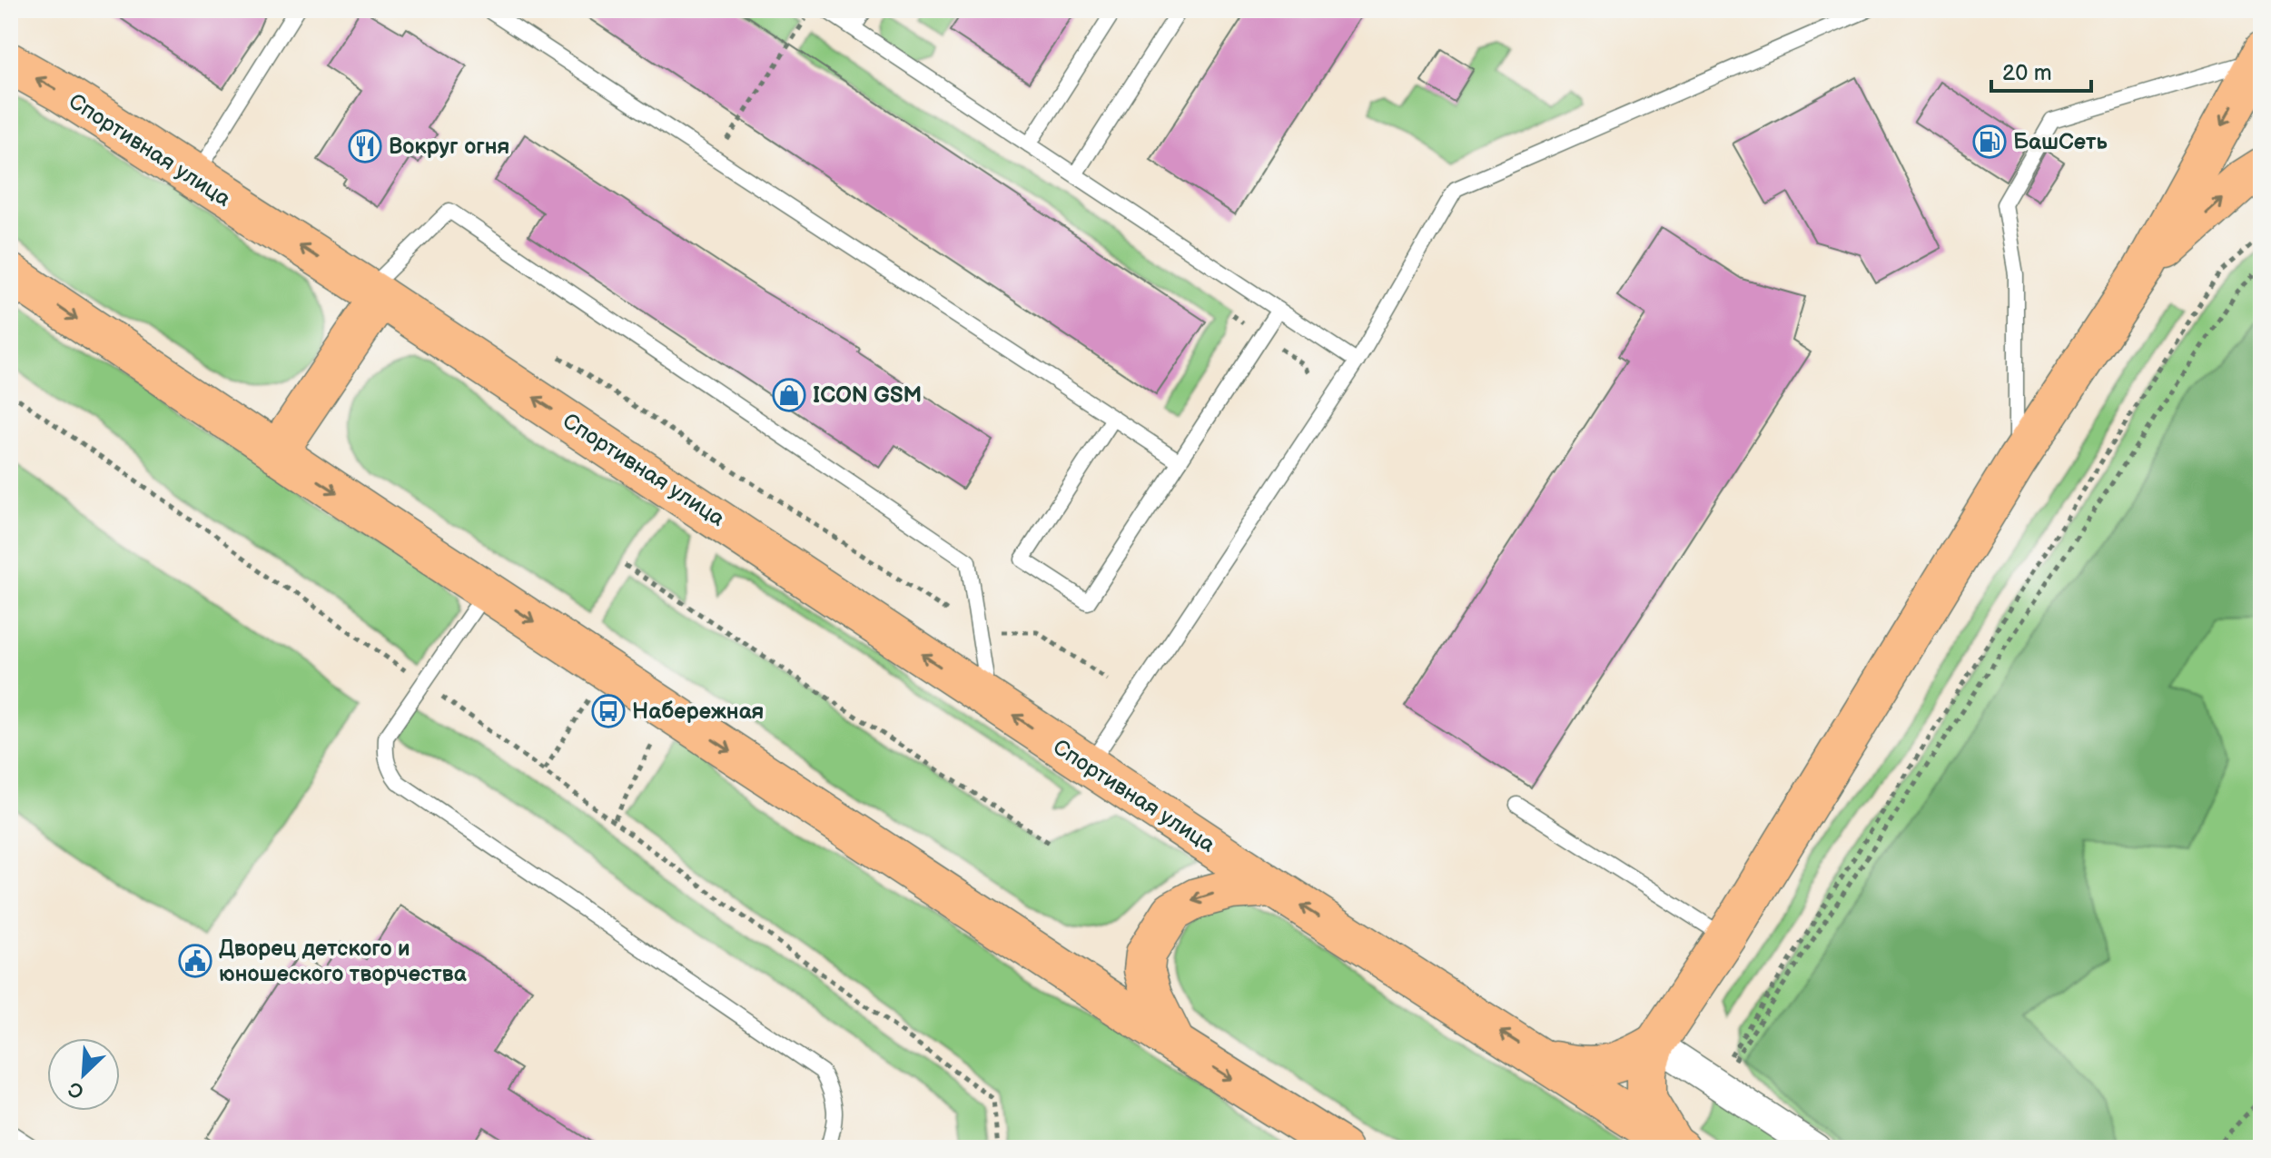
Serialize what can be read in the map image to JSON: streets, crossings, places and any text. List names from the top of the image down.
{
  "streets": {
    "main road": ["Спортивная улица"]
  },
  "places": {
    "fuel station": ["БашСеть"],
    "restaurant": ["Вокруг огня"],
    "shop": ["ICON GSM"],
    "bus stop": ["Набережная"],
    "public building": ["Дворец детского и юношеского творчества"]
  },
  "scale_bar": "20 m",
  "north": "bottom left"
}
